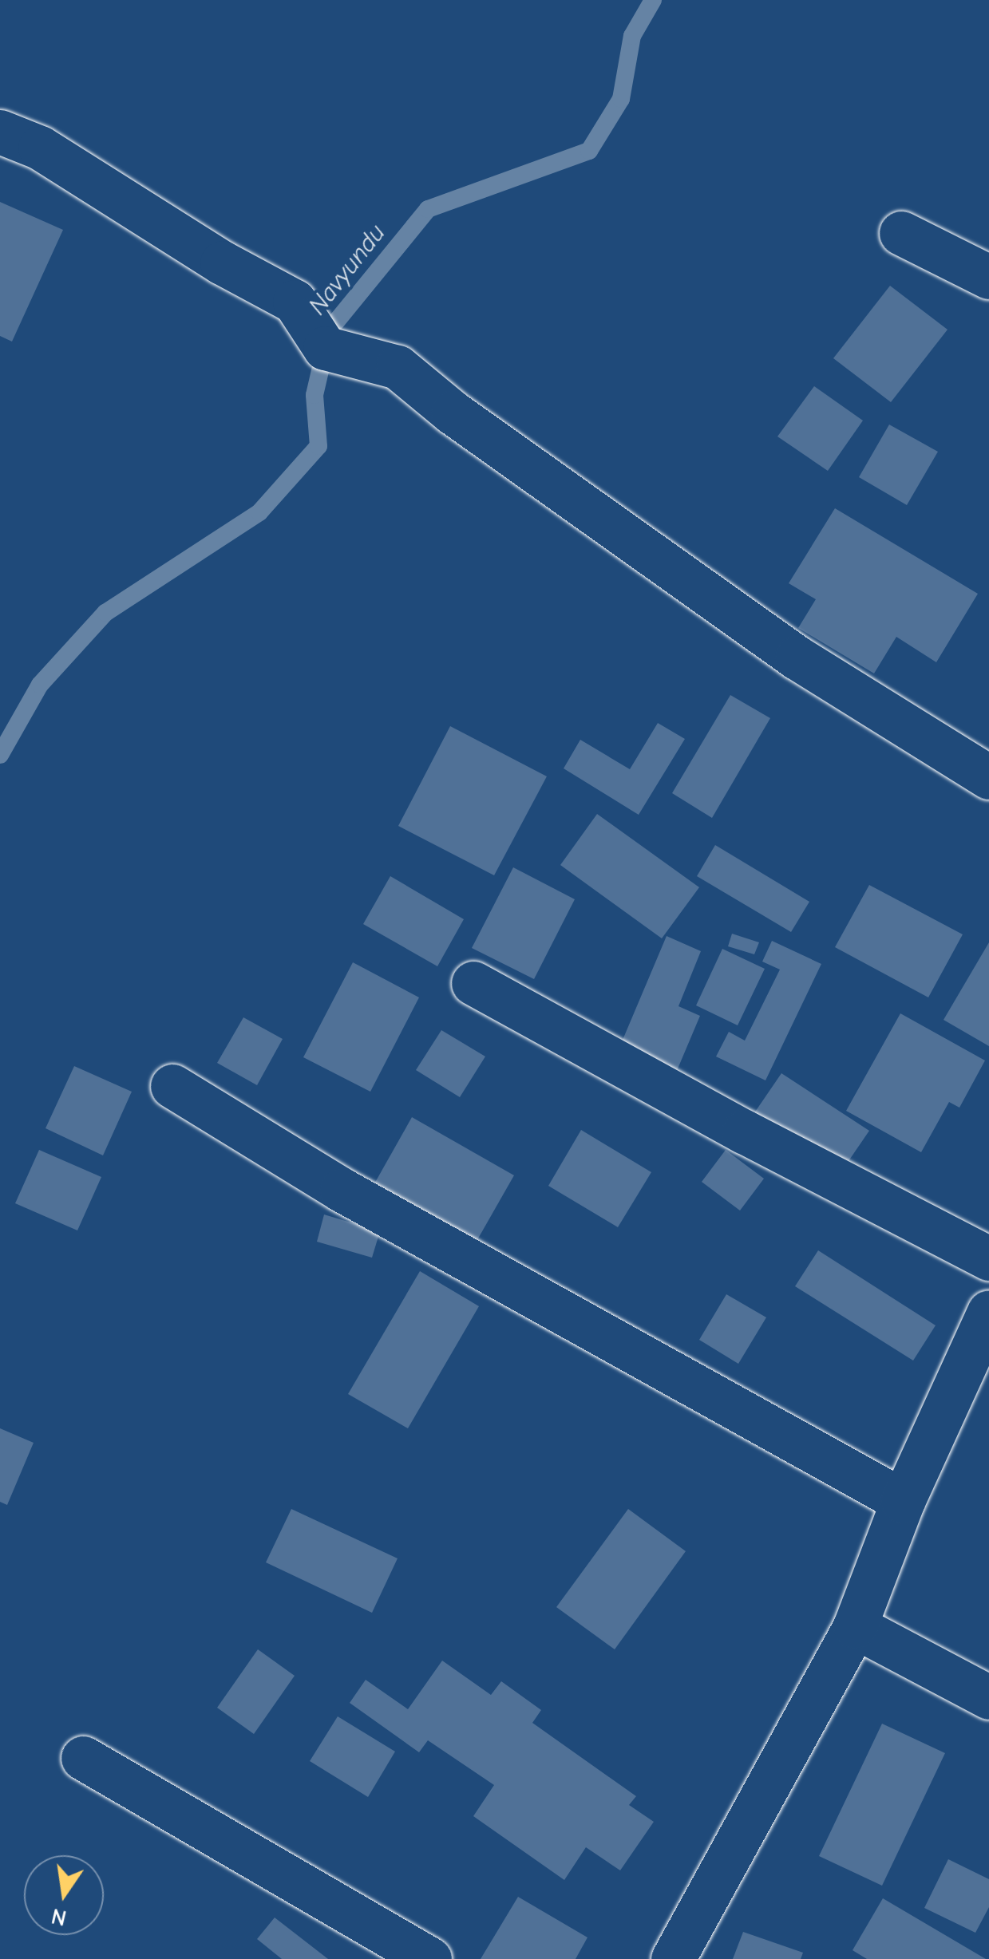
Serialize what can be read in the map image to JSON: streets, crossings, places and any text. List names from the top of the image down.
{
  "water": ["Navyundu"],
  "north": "bottom"
}
